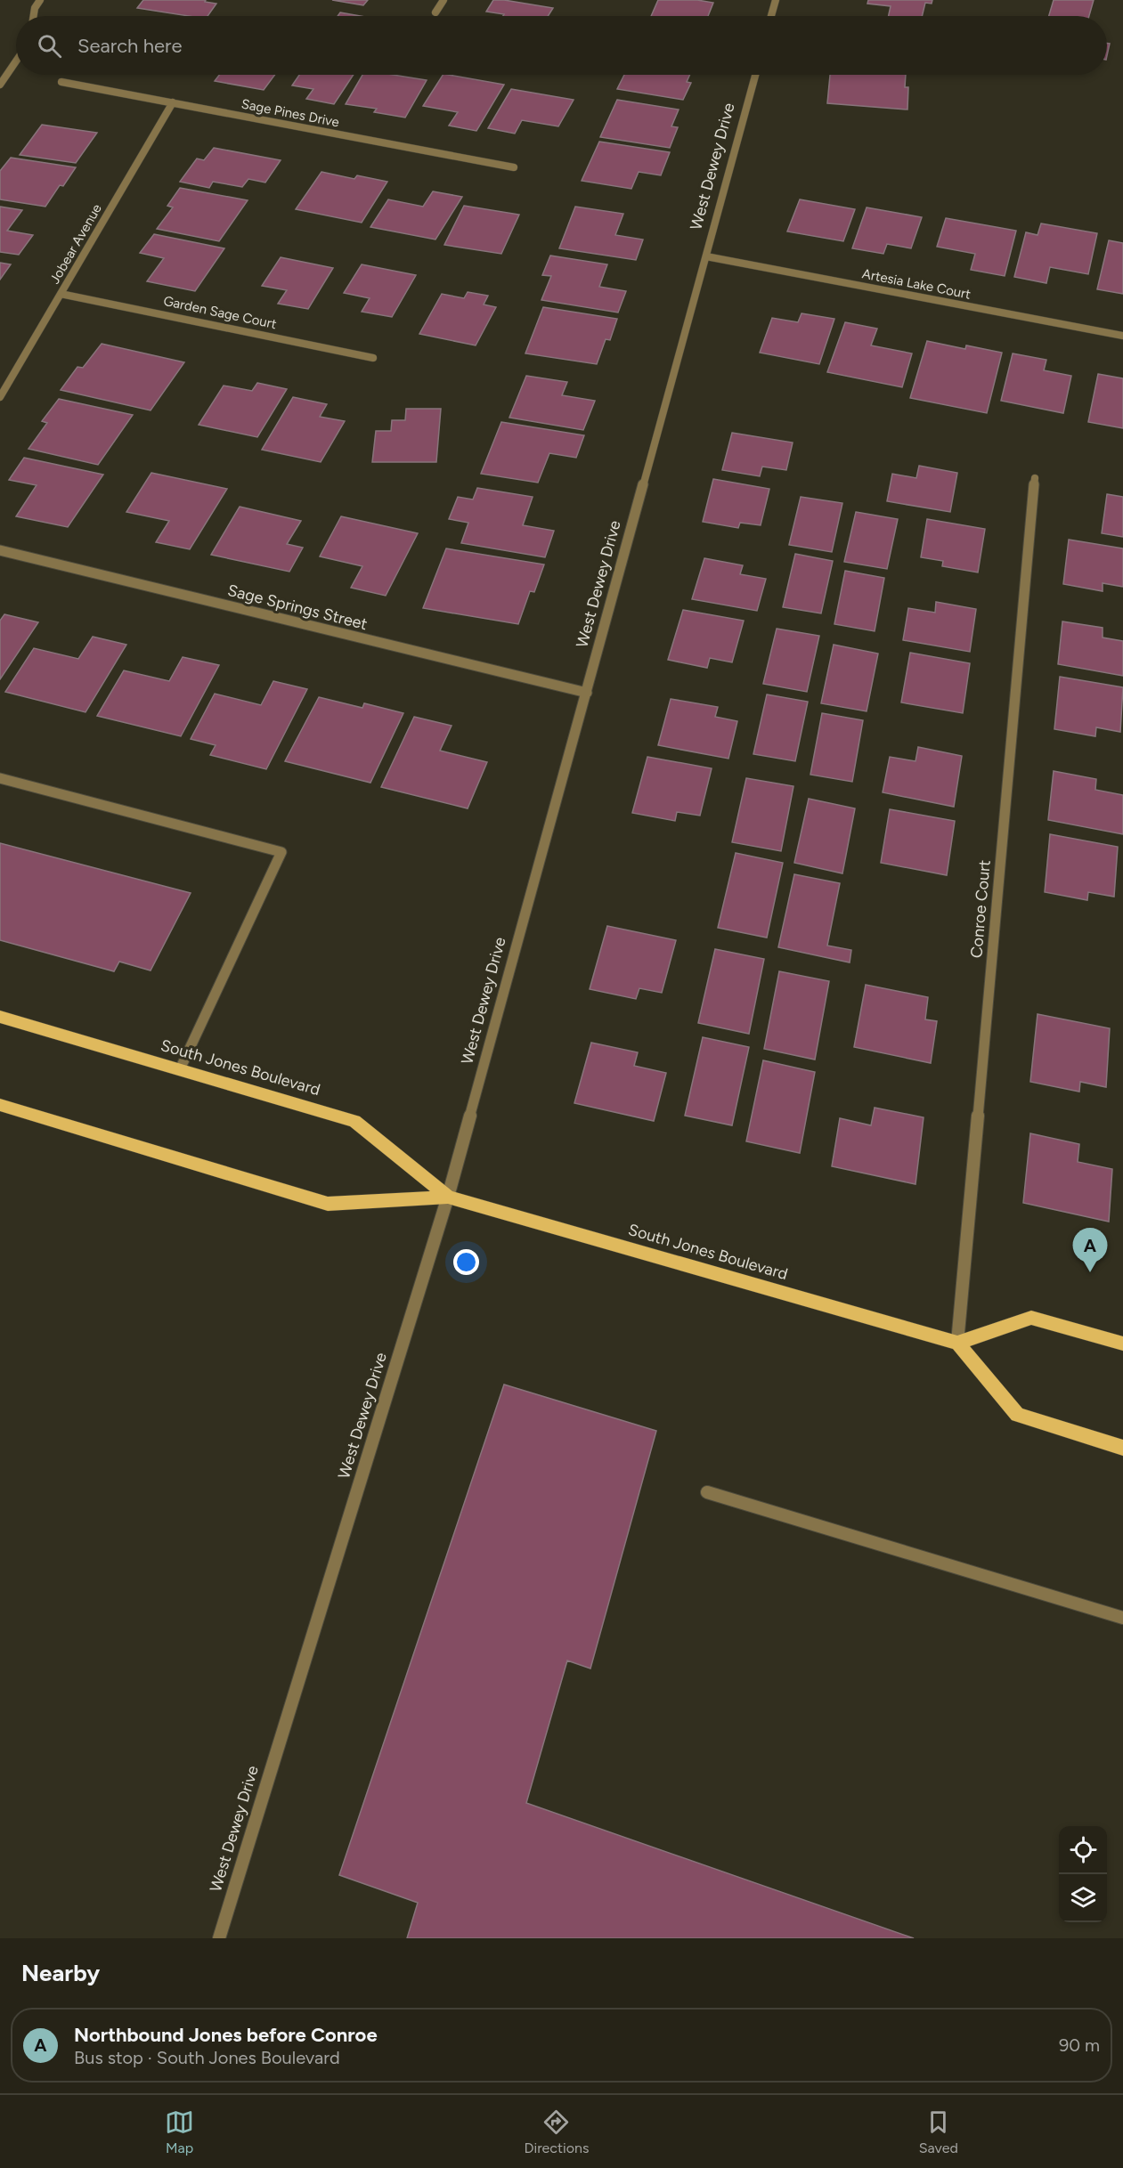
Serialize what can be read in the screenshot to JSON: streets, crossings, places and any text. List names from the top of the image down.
{
  "streets": {
    "main road": ["South Jones Boulevard"],
    "street": [
      "Sage Pines Drive",
      "West Dewey Drive",
      "Jobear Avenue",
      "Artesia Lake Court",
      "Garden Sage Court",
      "Sage Springs Street",
      "Conroe Court"
    ]
  },
  "crossings": [
    ["Sage Pines Drive", "Jobear Avenue"],
    ["West Dewey Drive", "Artesia Lake Court"],
    ["West Dewey Drive", "Sage Springs Street"],
    ["West Dewey Drive", "South Jones Boulevard"],
    ["Jobear Avenue", "Garden Sage Court"],
    ["Conroe Court", "South Jones Boulevard"]
  ],
  "page": {
    "search": "Search here",
    "pins": "A",
    "heading": "Nearby",
    "list": [
      {
        "mark": "A",
        "name": "Northbound Jones before Conroe",
        "note": "Bus stop · South Jones Boulevard",
        "value": "90 m"
      }
    ],
    "nav": ["Map", "Directions", "Saved"]
  }
}
